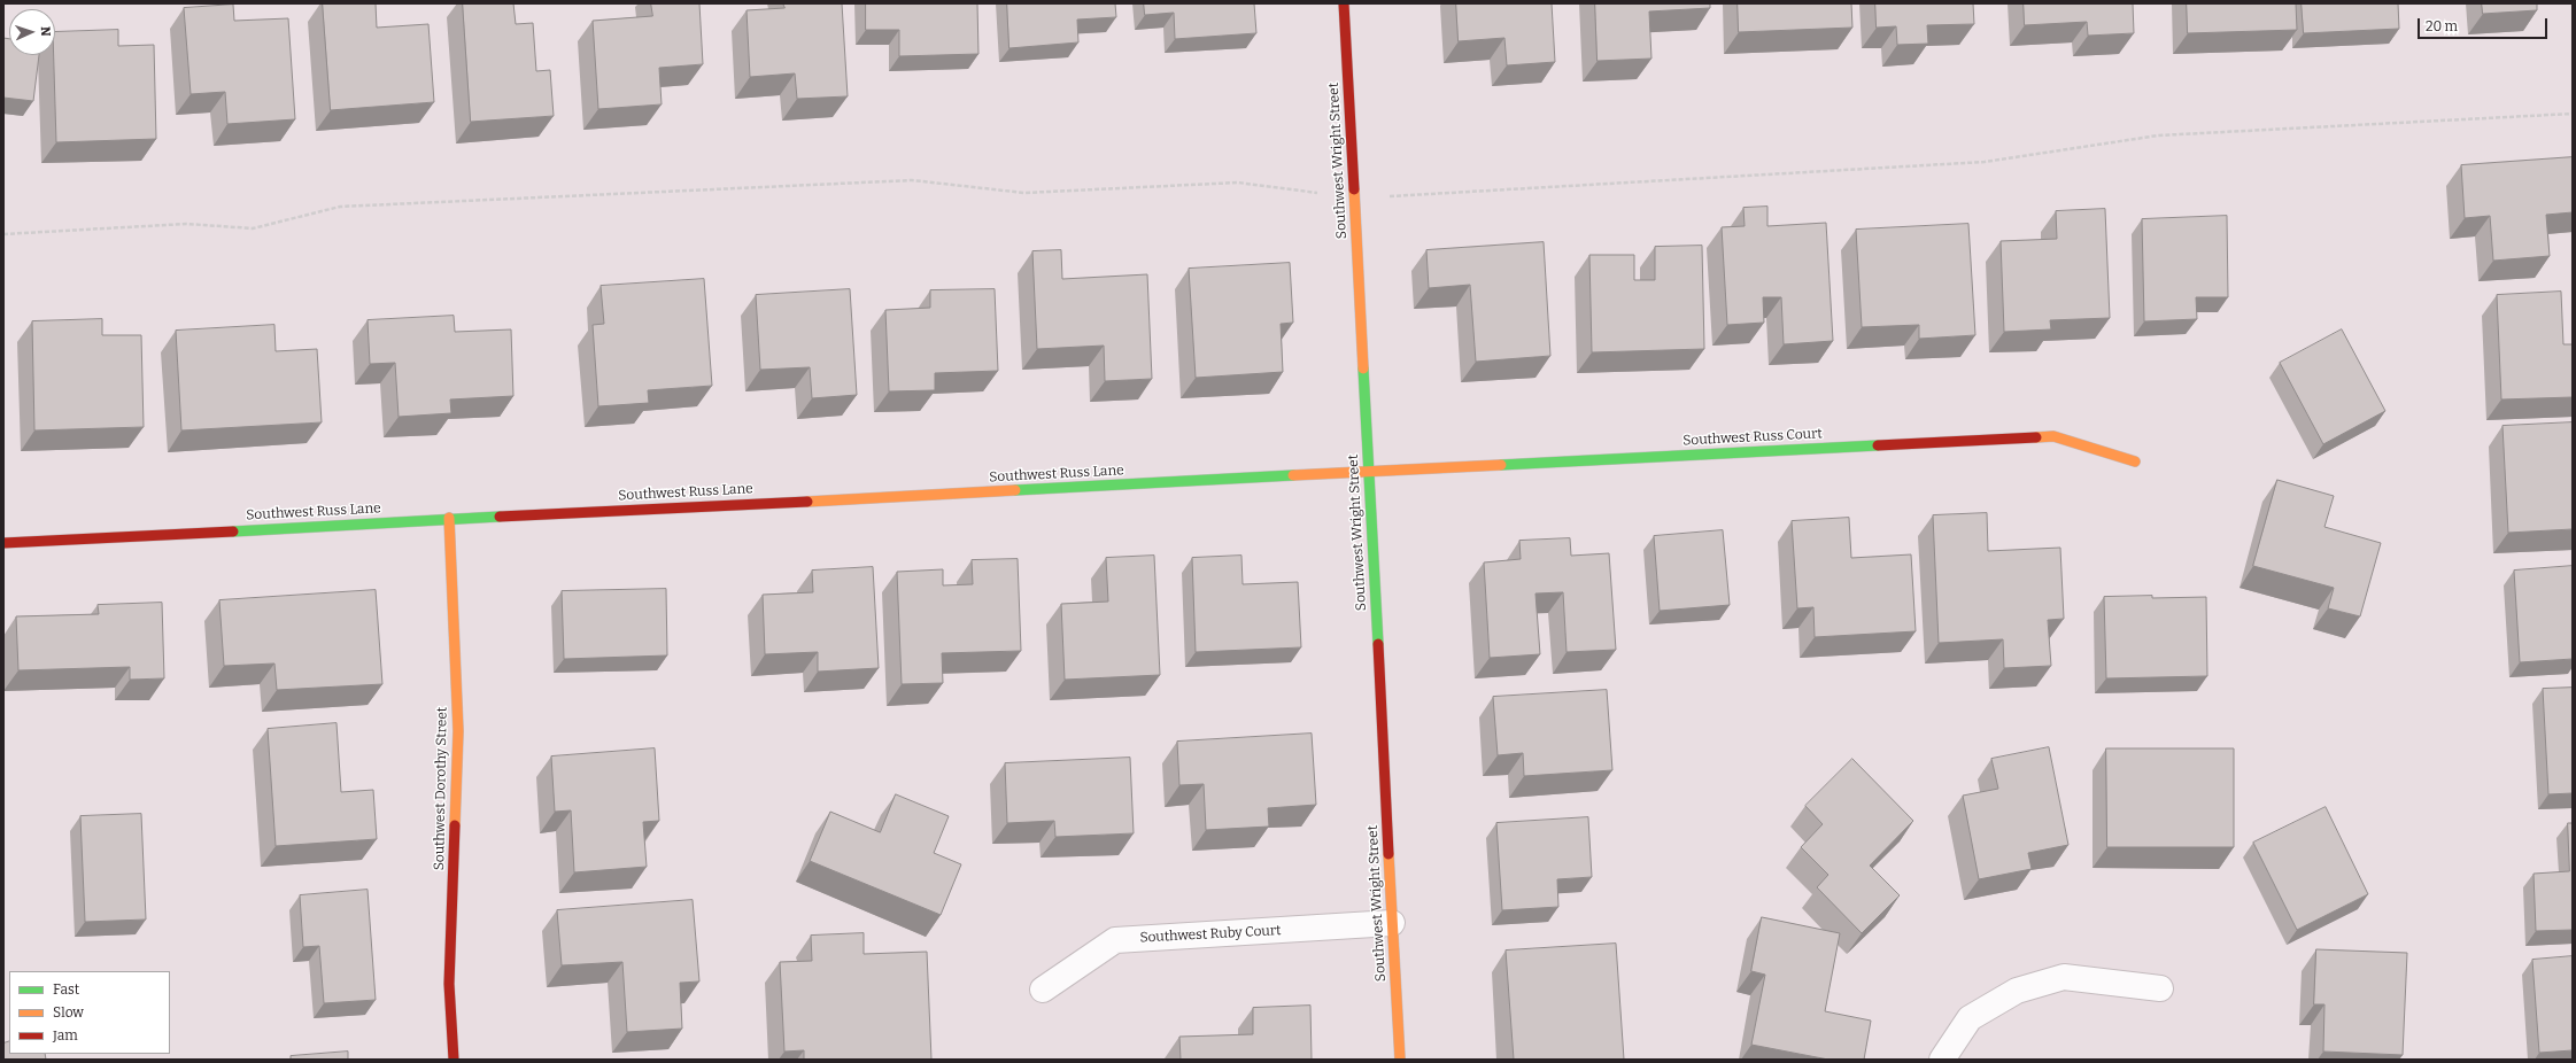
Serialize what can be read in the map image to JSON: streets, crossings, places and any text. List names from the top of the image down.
{
  "streets": {
    "street": [
      "Southwest Wright Street",
      "Southwest Russ Court",
      "Southwest Russ Lane",
      "Southwest Dorothy Street",
      "Southwest Ruby Court"
    ]
  },
  "crossings": [
    ["Southwest Wright Street", "Southwest Russ Court"],
    ["Southwest Wright Street", "Southwest Russ Lane"],
    ["Southwest Wright Street", "Southwest Ruby Court"],
    ["Southwest Russ Court", "Southwest Russ Lane"],
    ["Southwest Russ Lane", "Southwest Dorothy Street"]
  ],
  "legend": ["Fast", "Slow", "Jam"],
  "scale_bar": "20 m",
  "north": "right"
}
